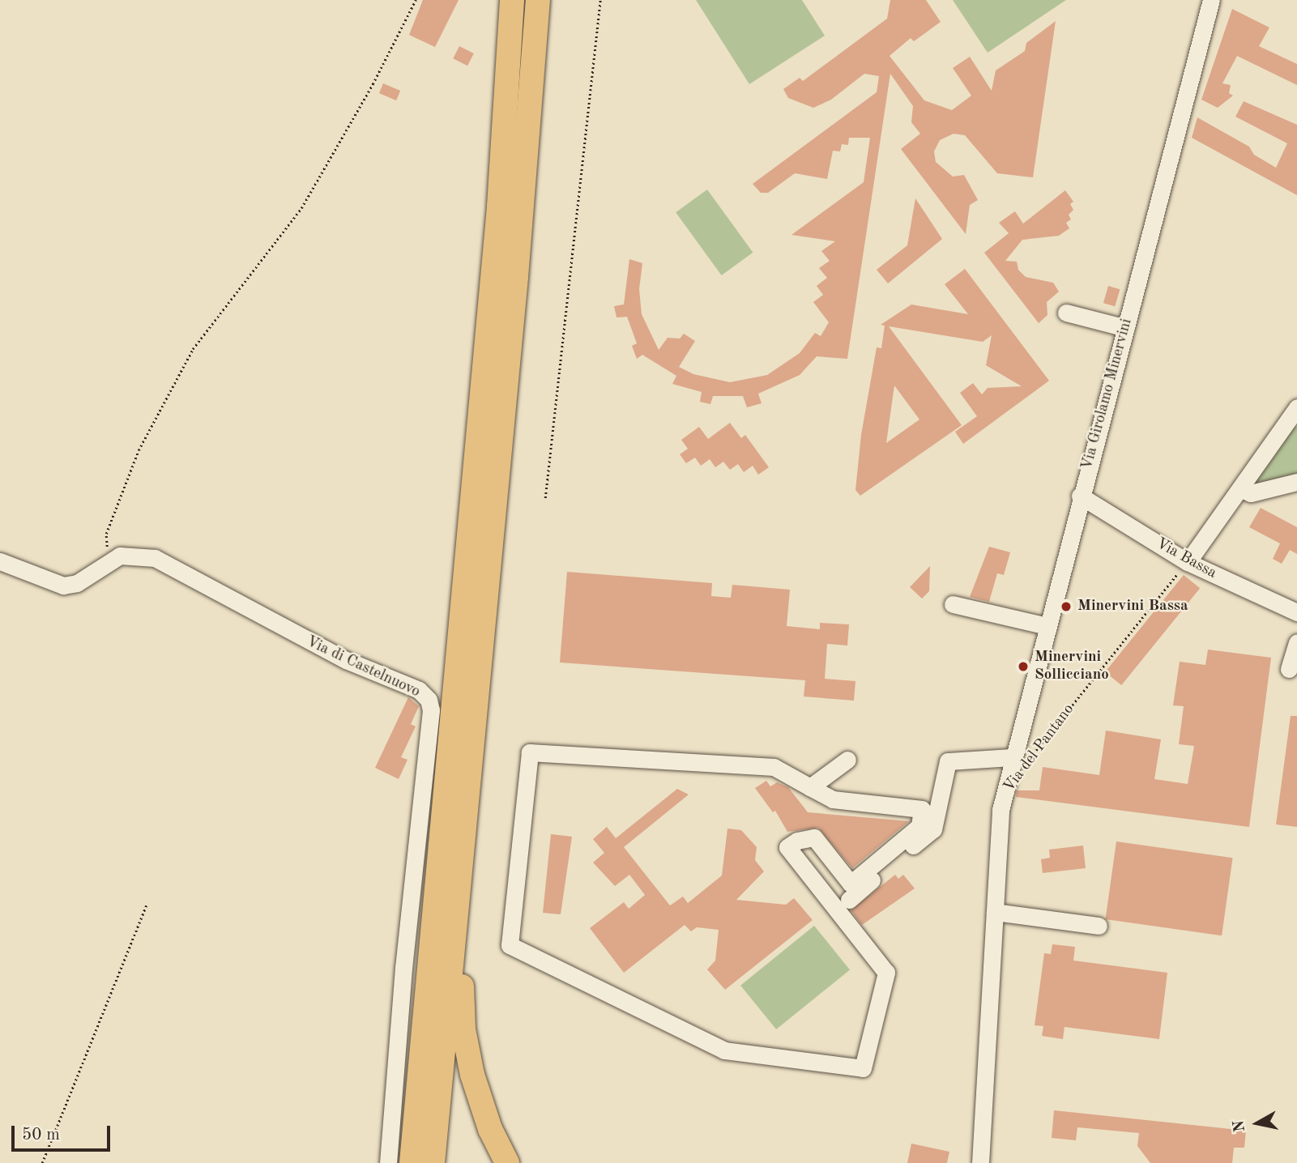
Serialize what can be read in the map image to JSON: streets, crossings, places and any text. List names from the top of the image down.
{
  "streets": {
    "street": [
      "Via Girolamo Minervini",
      "Via Bassa",
      "Via di Castelnuovo",
      "Via del Pantano"
    ]
  },
  "crossings": [
    ["Via Girolamo Minervini", "Via Bassa"],
    ["Via Girolamo Minervini", "Via del Pantano"],
    ["Via Bassa", "Via del Pantano"]
  ],
  "places": ["Minervini Bassa", "Minervini Sollicciano"],
  "scale_bar": "50 m",
  "north": "left"
}
